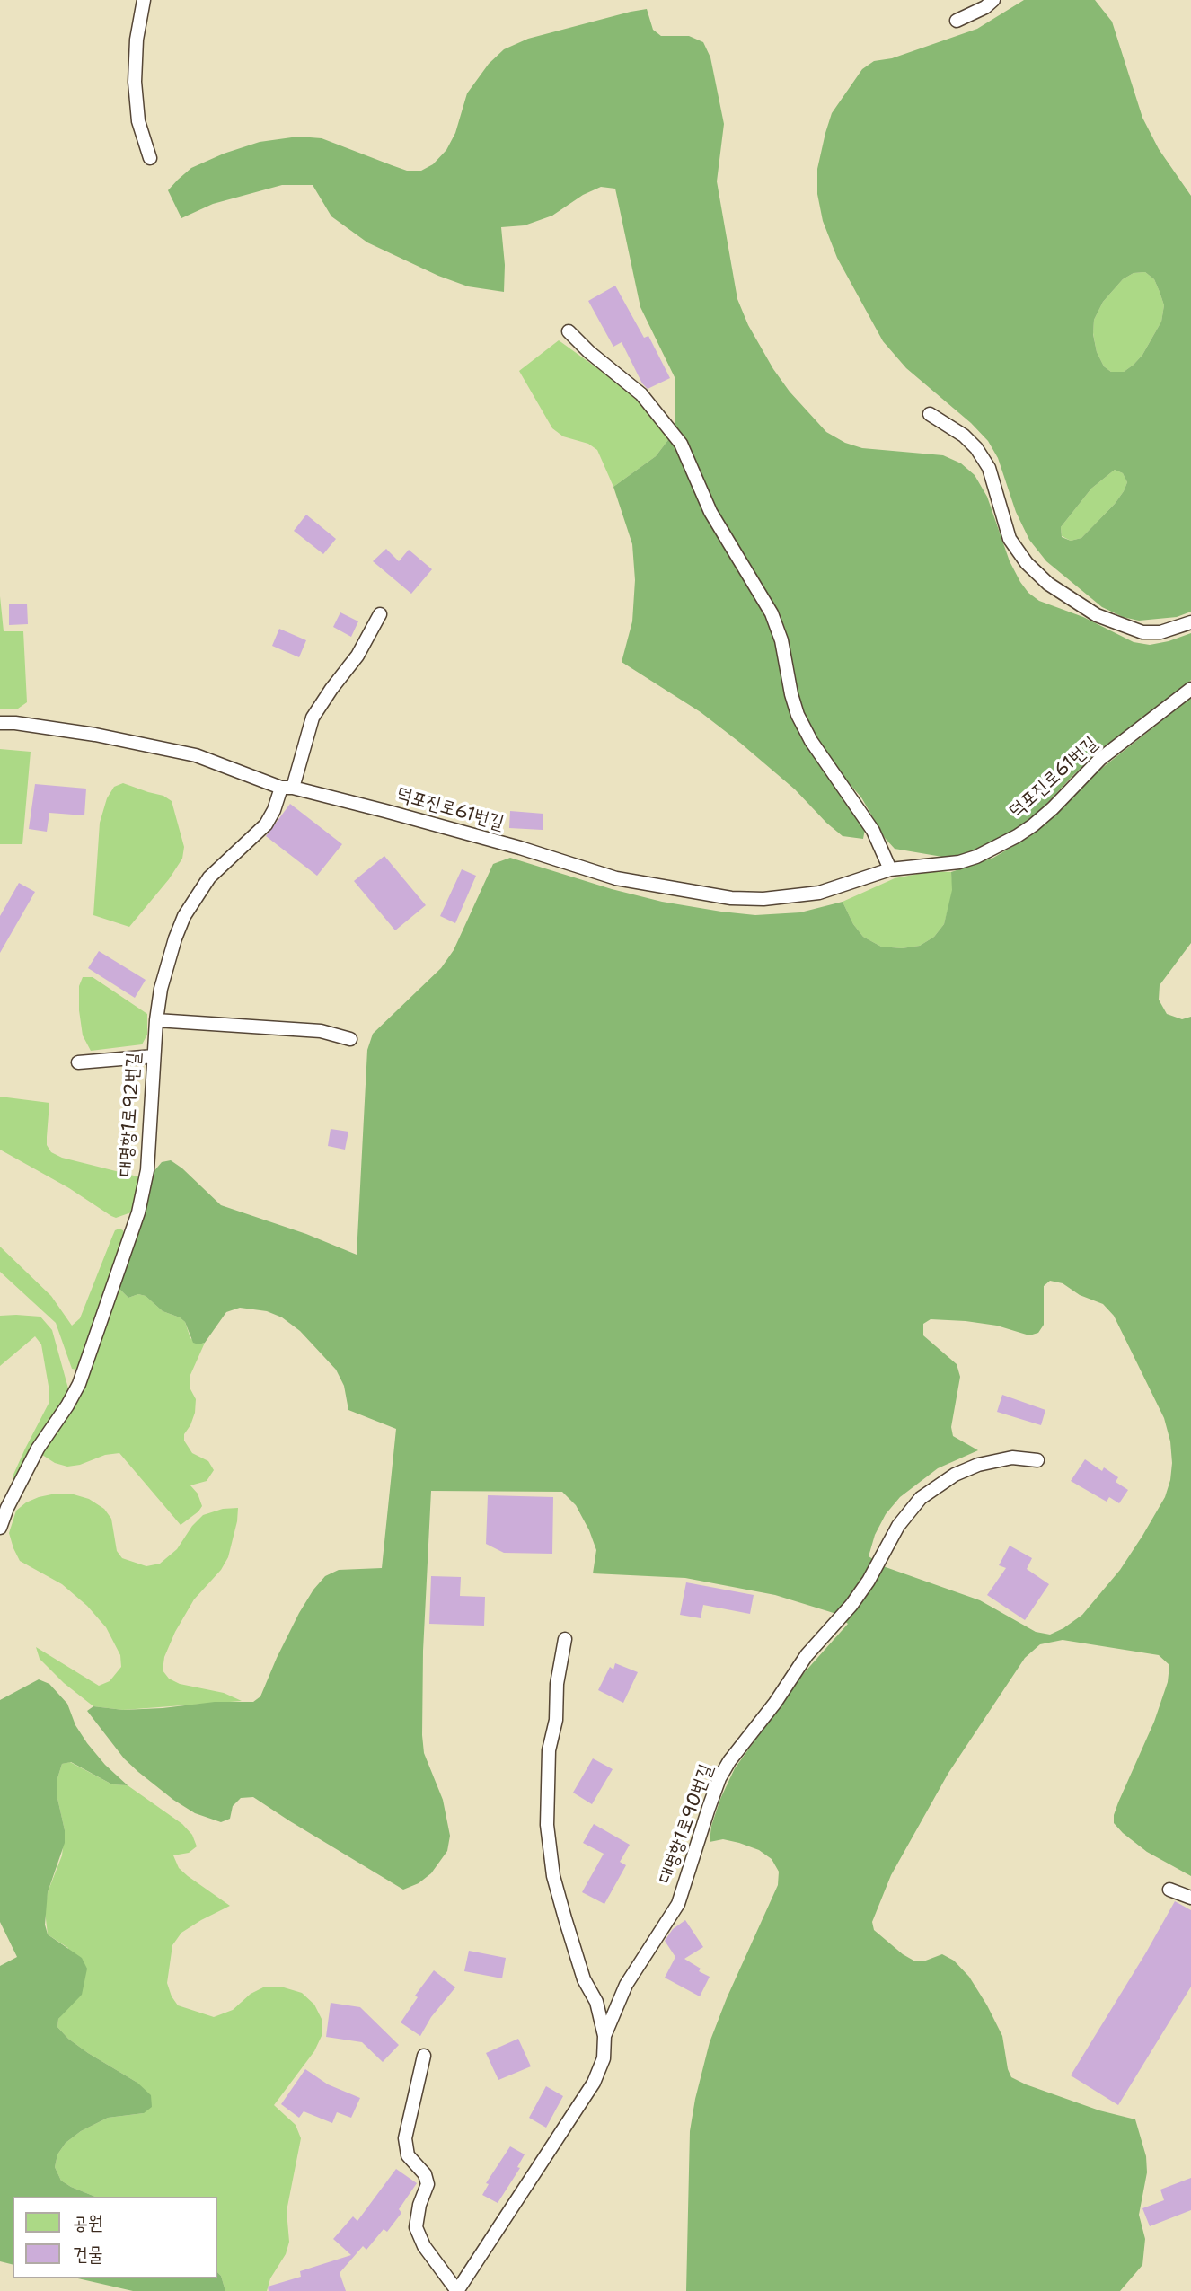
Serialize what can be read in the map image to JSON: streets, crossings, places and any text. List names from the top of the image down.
{
  "streets": {
    "lane": ["덕포진로61번길", "대명항1로92번길", "대명항1로90번길"]
  },
  "crossings": [
    ["덕포진로61번길", "대명항1로92번길"]
  ],
  "legend": ["공원", "건물"]
}
